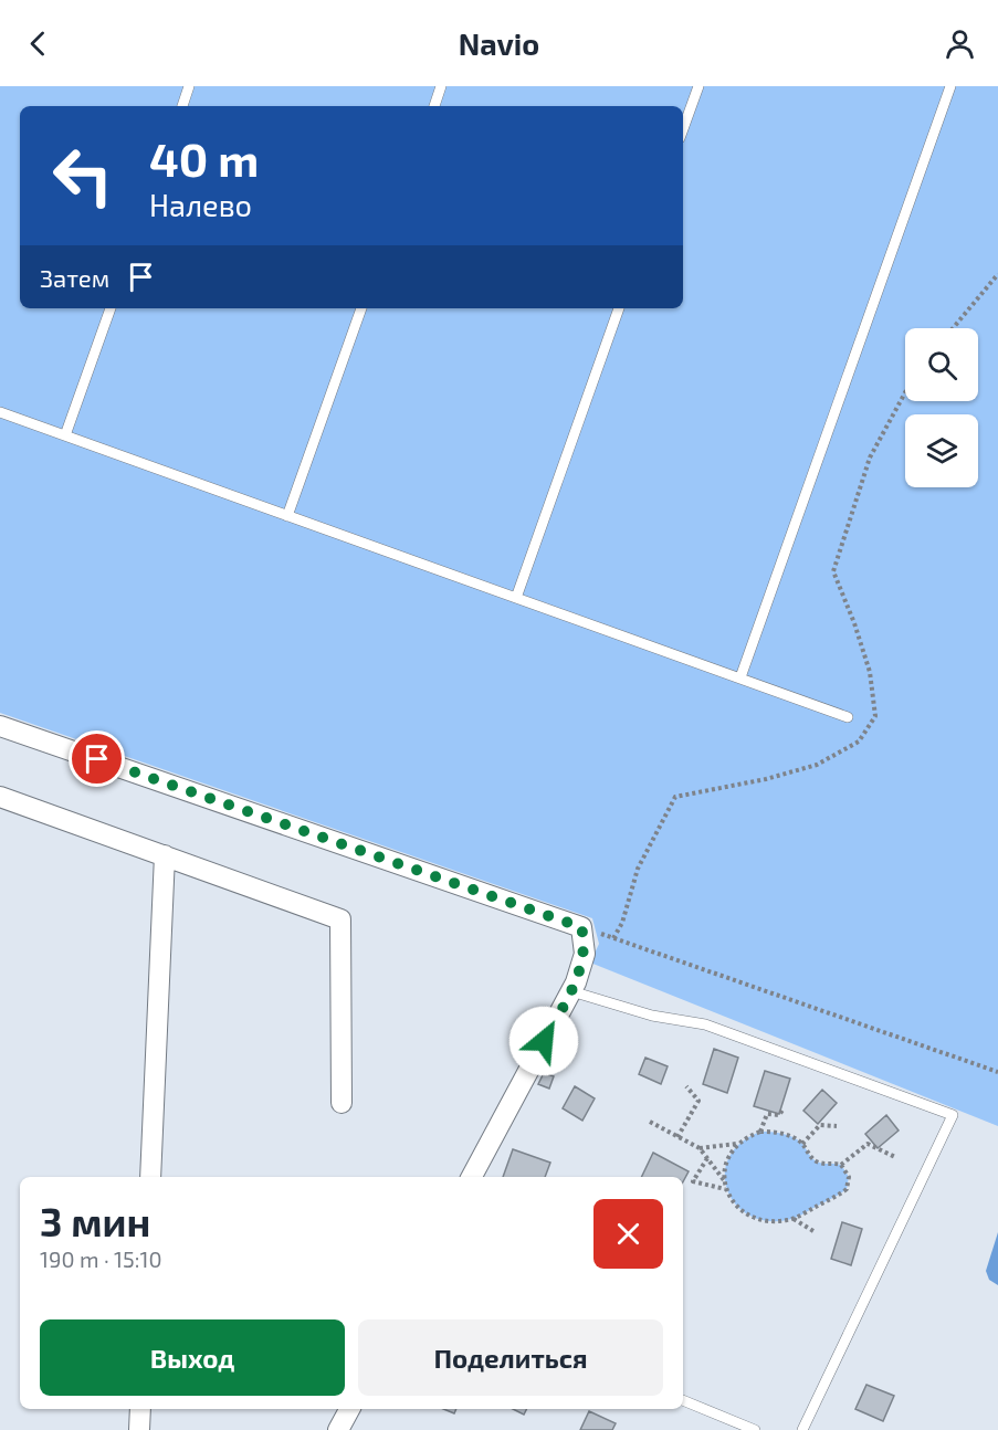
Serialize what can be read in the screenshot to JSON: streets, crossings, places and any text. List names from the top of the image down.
{
  "page": {
    "header": "Navio",
    "turn": ["40 m", "Налево"],
    "then": "Затем",
    "heading": ["3 мин", "190 m · 15:10"],
    "buttons": ["Выход", "Поделиться"]
  }
}
